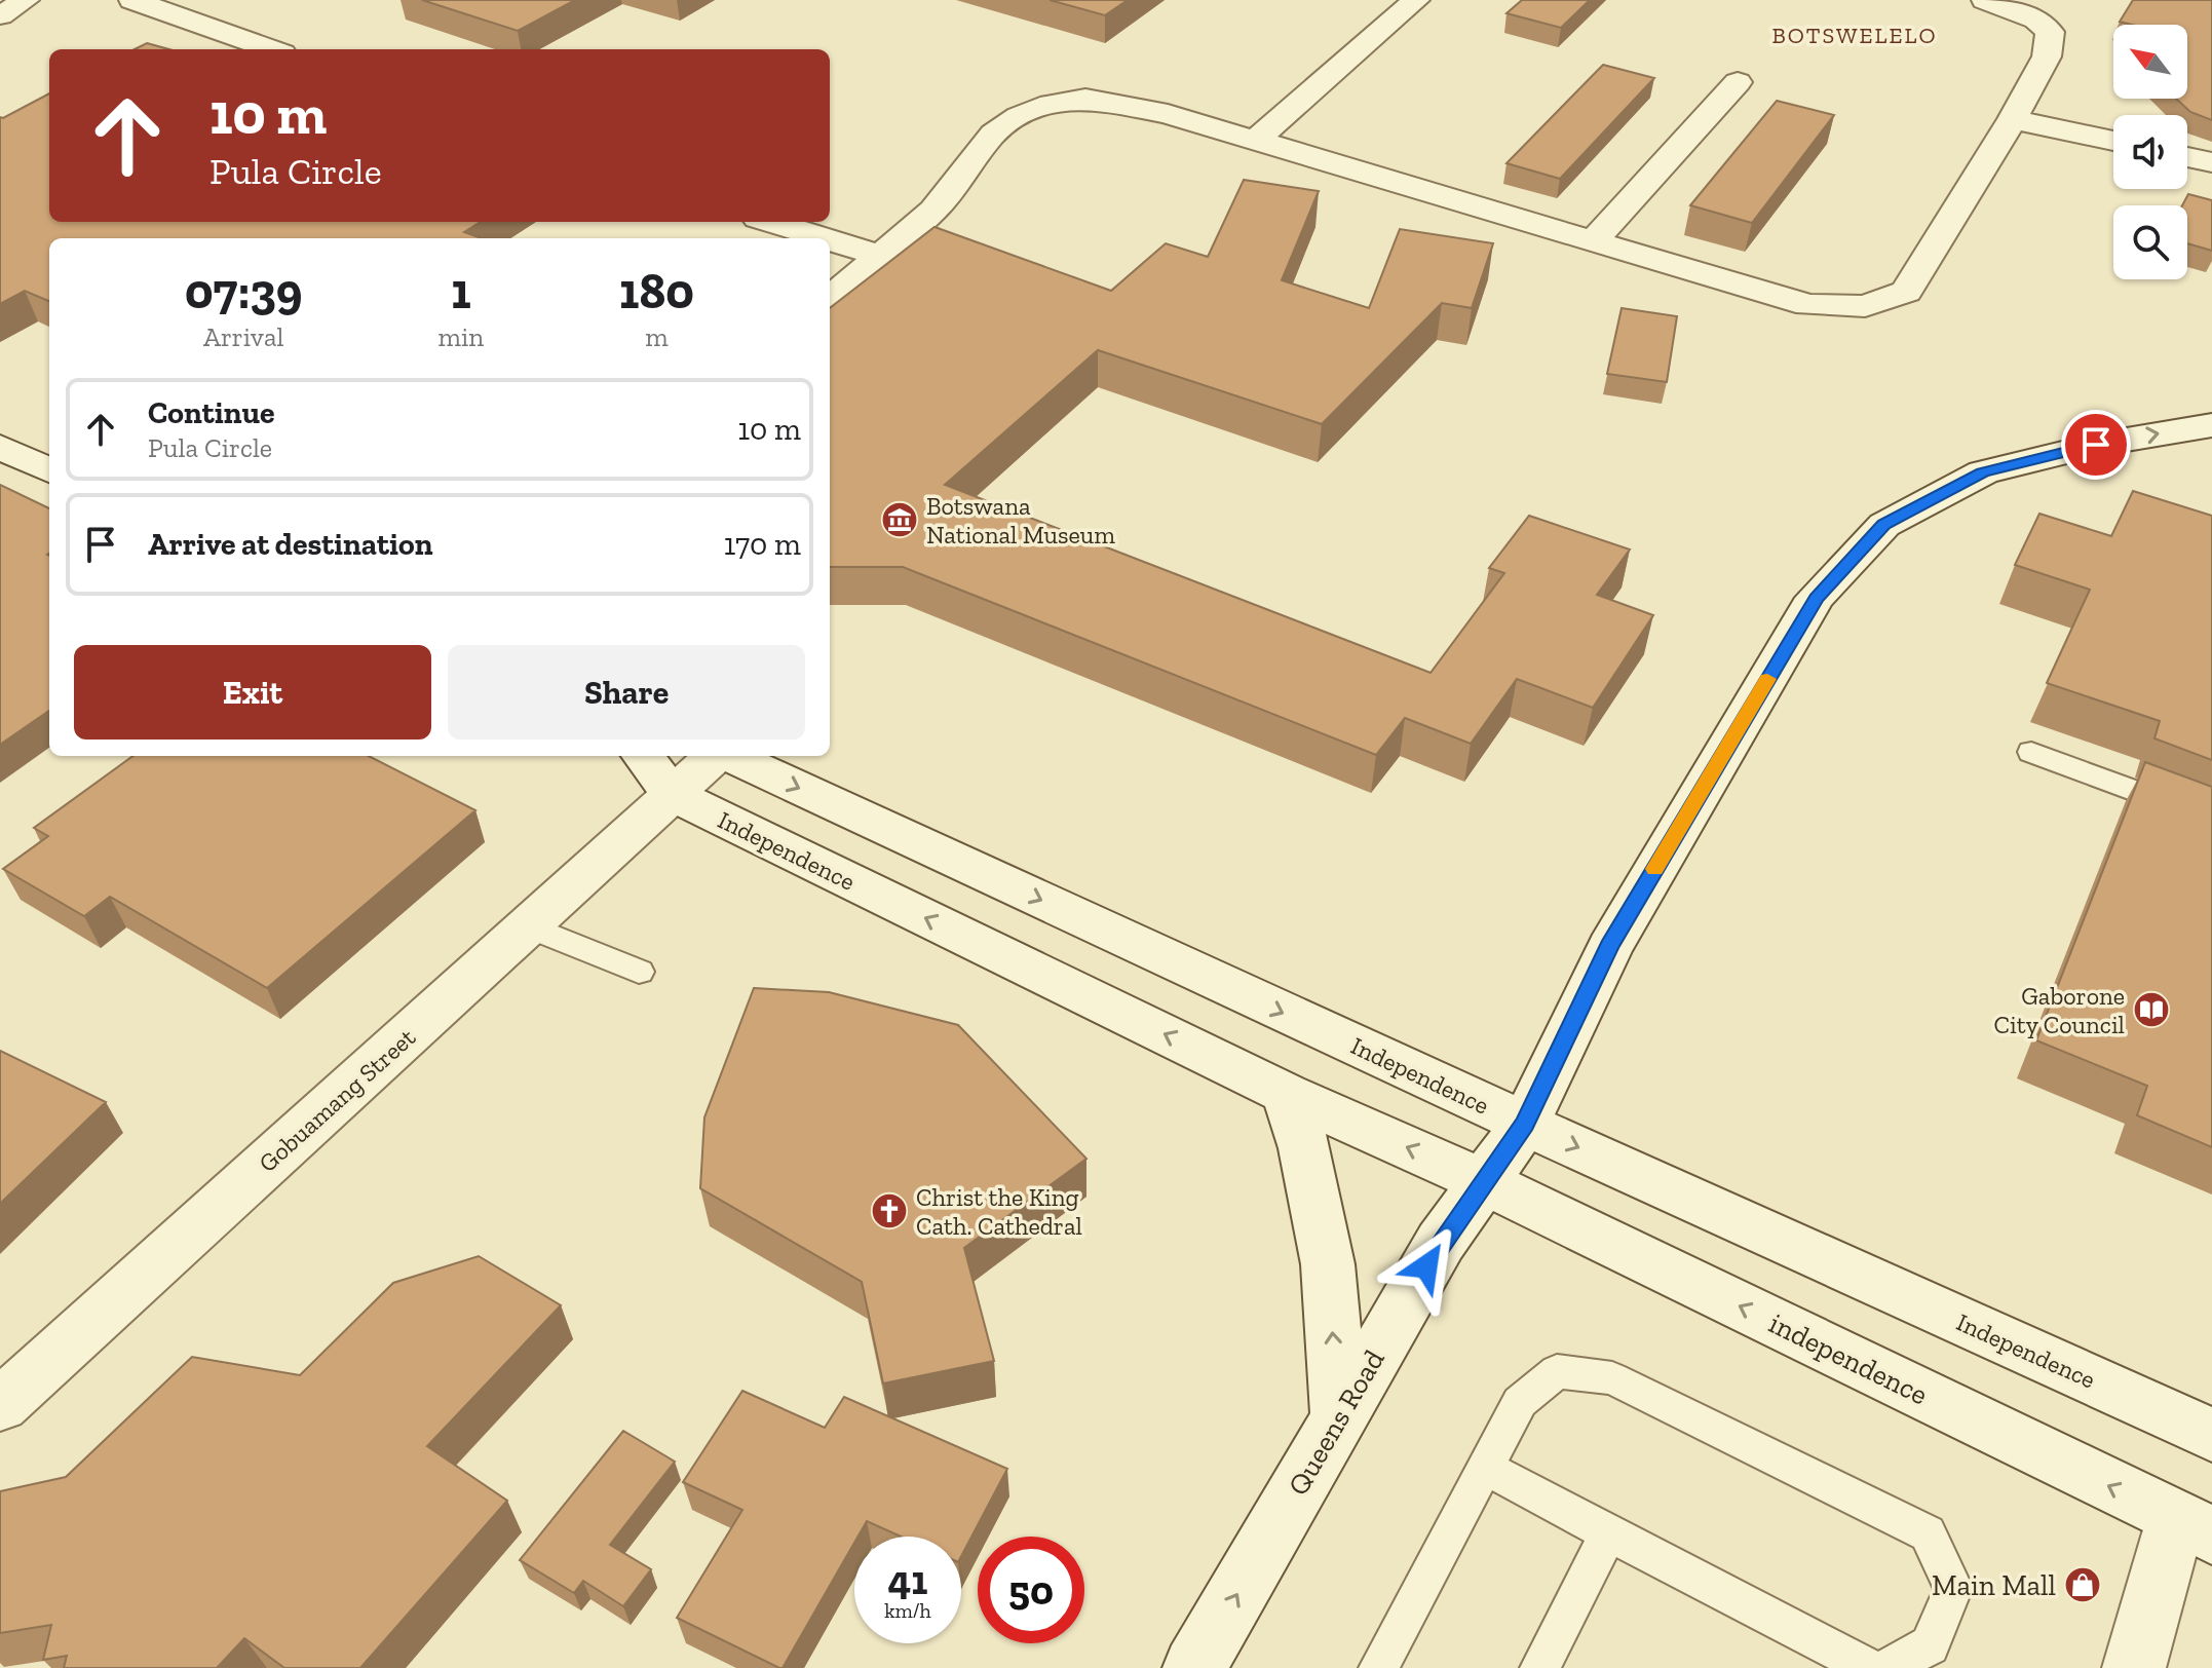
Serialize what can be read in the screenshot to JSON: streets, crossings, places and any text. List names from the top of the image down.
{
  "streets": {
    "street": [
      "Independence",
      "Gobuamang Street",
      "independence",
      "Queens Road"
    ]
  },
  "crossings": [
    ["Independence", "Gobuamang Street"],
    ["Independence", "independence"],
    ["Independence", "Queens Road"],
    ["independence", "Queens Road"]
  ],
  "one_way": ["independence", "Queens Road"],
  "districts": ["BOTSWELELO"],
  "places": {
    "museum": ["Botswana National Museum"],
    "library": ["Gaborone City Council"],
    "church": ["Christ the King Cath. Cathedral"],
    "shop": ["Main Mall"]
  },
  "north": "top left",
  "page": {
    "turn": ["10 m", "Pula Circle"],
    "eta": [
      "07:39",
      "Arrival",
      "1",
      "min",
      "180",
      "m"
    ],
    "list": [
      {
        "name": "Continue",
        "note": "Pula Circle",
        "value": "10 m"
      },
      {
        "name": "Arrive at destination",
        "value": "170 m"
      }
    ],
    "buttons": ["Exit", "Share"],
    "speed": "41 km/h",
    "limit": "50"
  }
}
